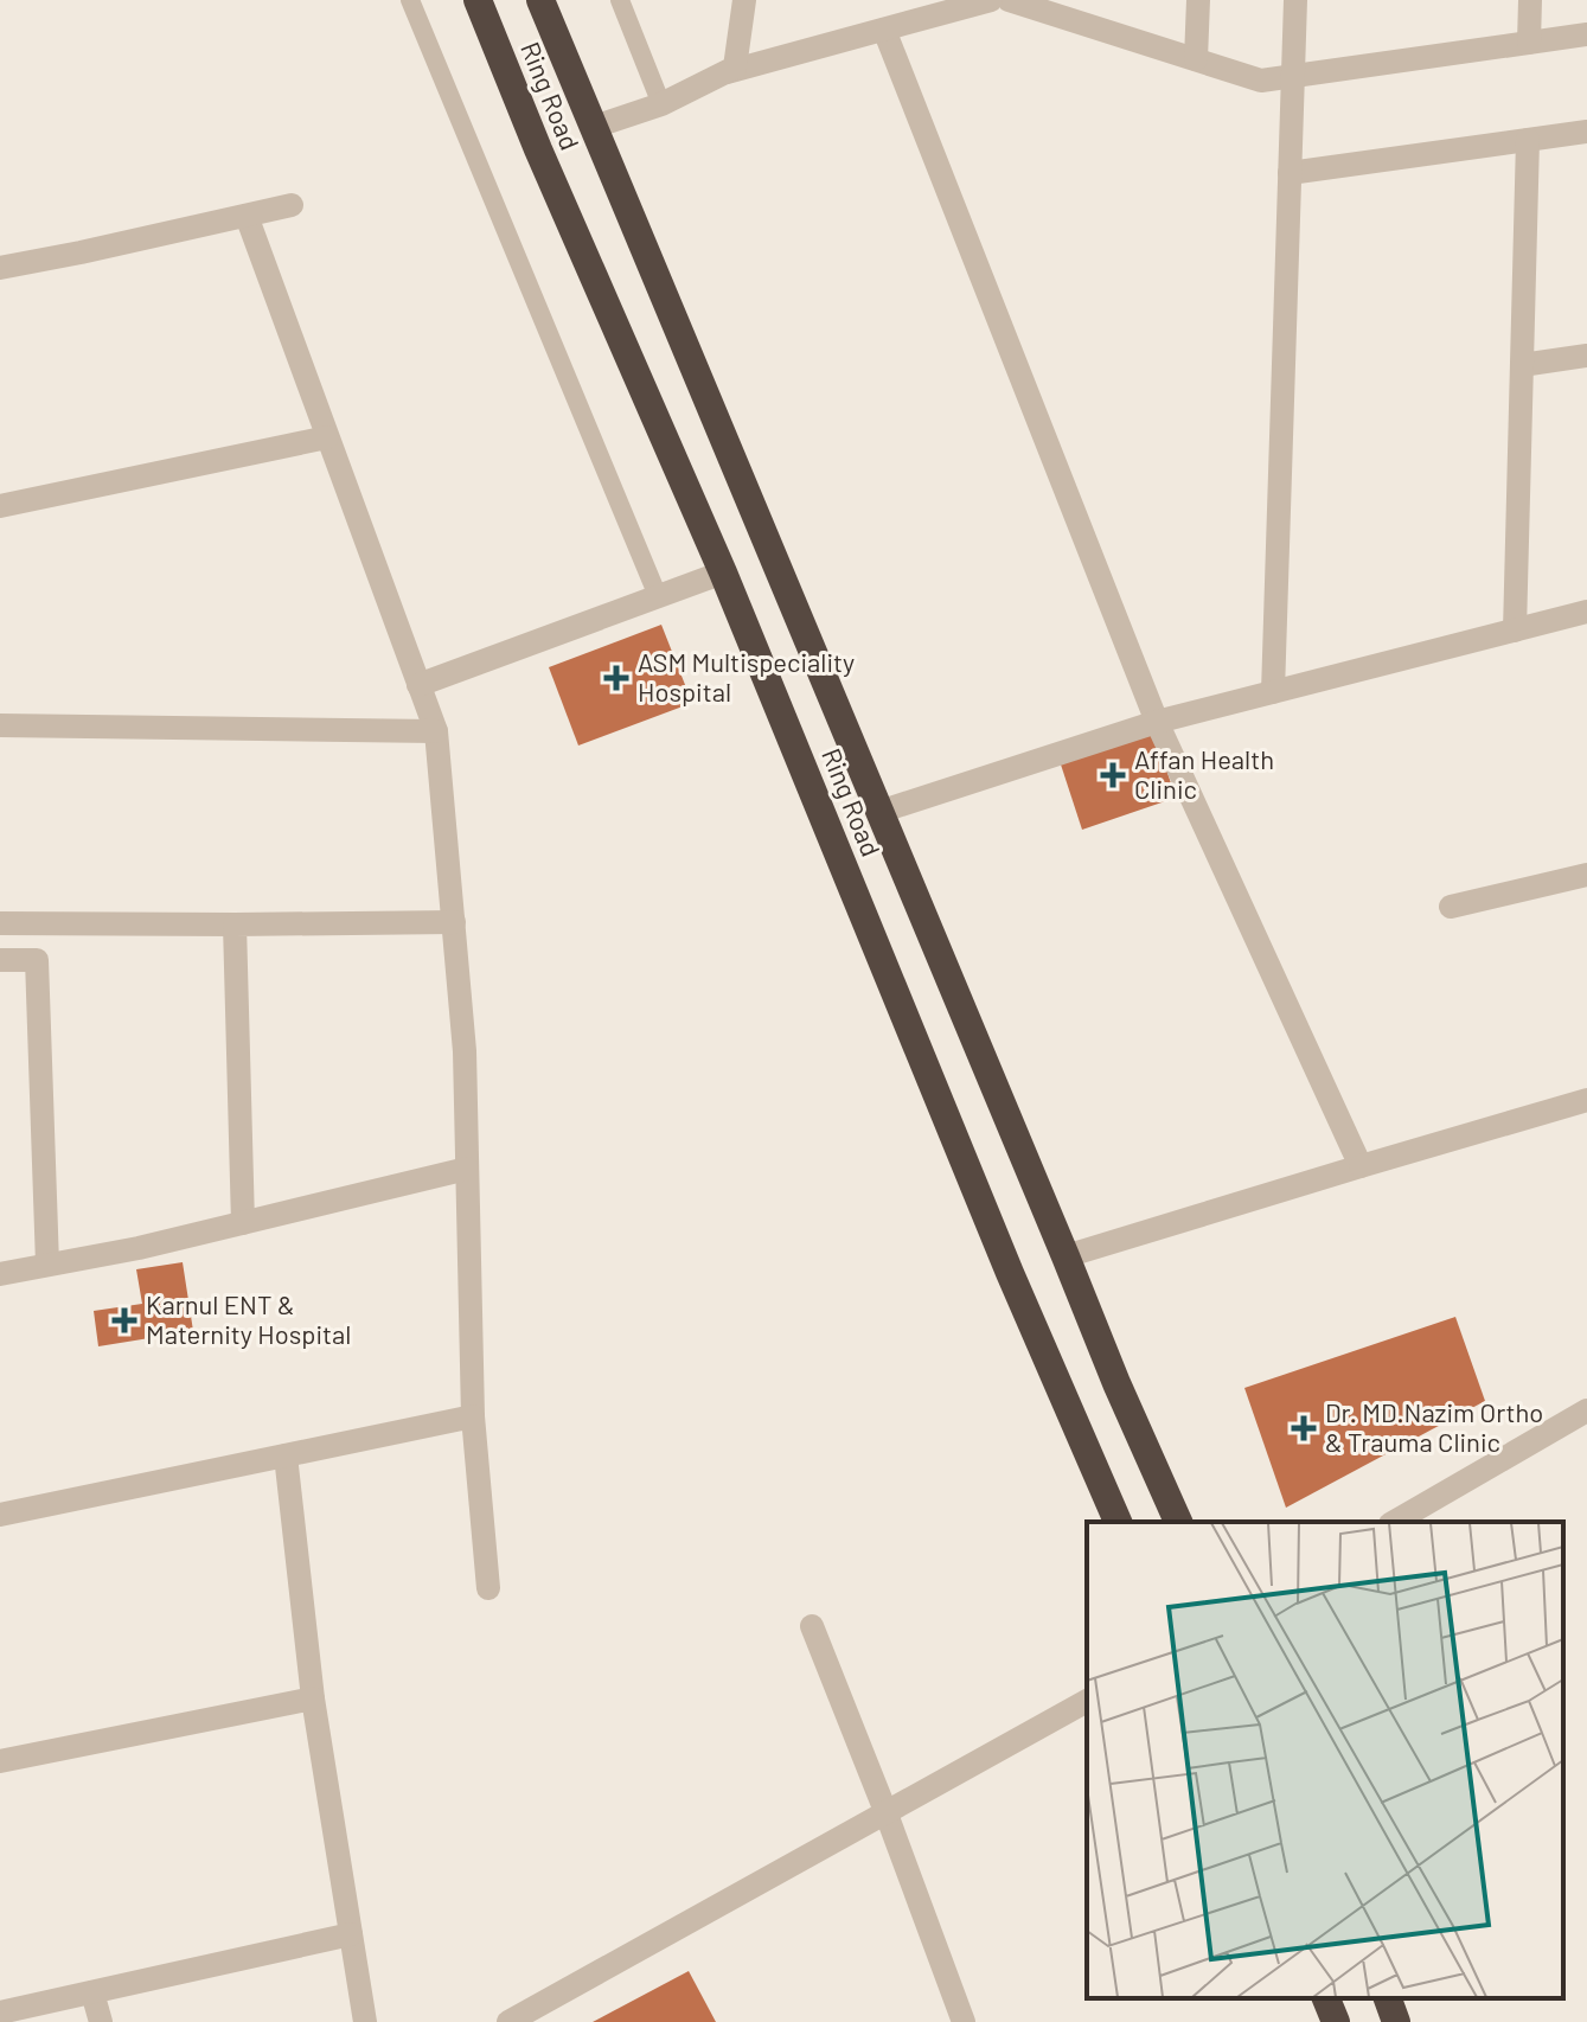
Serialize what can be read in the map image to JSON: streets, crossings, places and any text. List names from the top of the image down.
{
  "streets": {
    "highway": ["Ring Road"]
  },
  "places": {
    "health": [
      "ASM Multispeciality Hospital",
      "Affan Health Clinic",
      "Karnul ENT & Maternity Hospital",
      "Dr. MD.Nazim Ortho & Trauma Clinic"
    ]
  }
}
